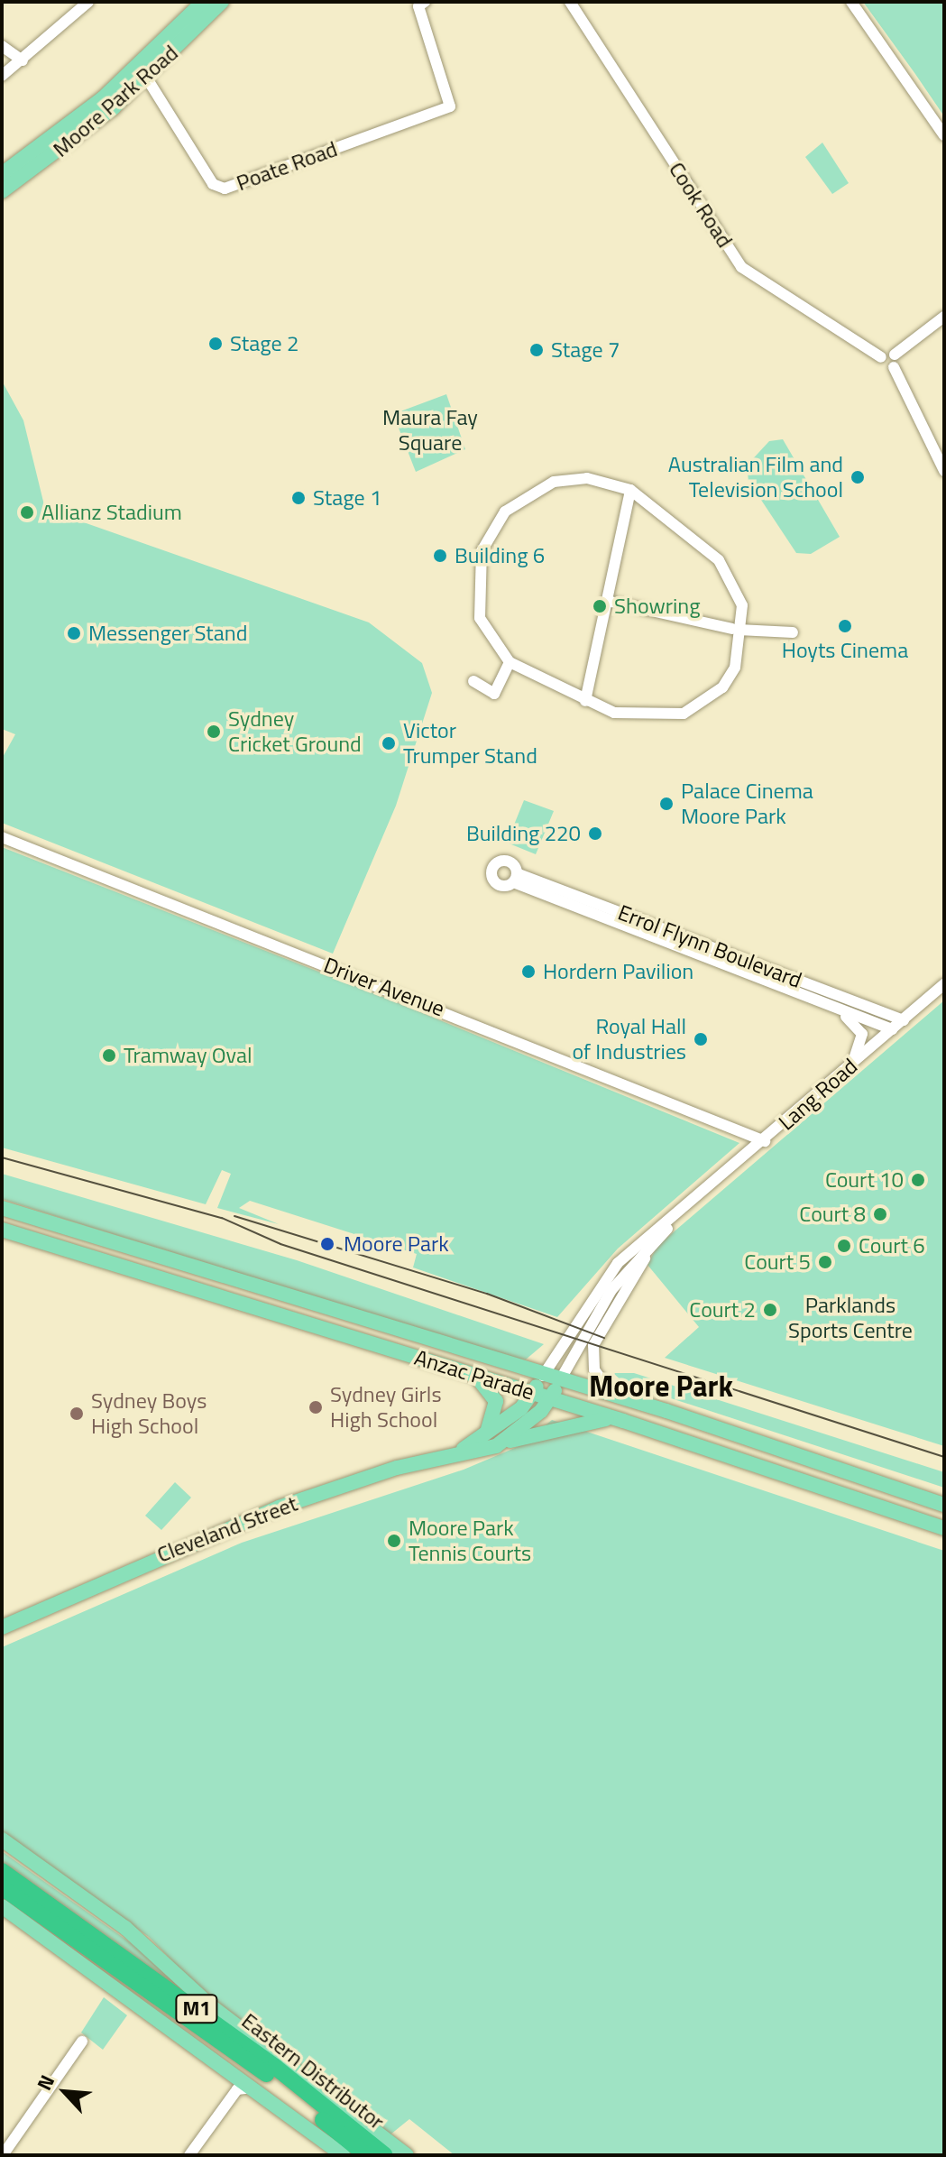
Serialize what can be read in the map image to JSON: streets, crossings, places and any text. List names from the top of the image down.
{
  "streets": {
    "highway": ["M1", "Eastern Distributor"],
    "main road": ["Moore Park Road", "Anzac Parade", "Cleveland Street"],
    "street": [
      "Poate Road",
      "Cook Road",
      "Errol Flynn Boulevard",
      "Driver Avenue",
      "Lang Road"
    ]
  },
  "crossings": [
    ["Moore Park Road", "Poate Road"],
    ["Errol Flynn Boulevard", "Lang Road"],
    ["Driver Avenue", "Lang Road"],
    ["Lang Road", "Anzac Parade"],
    ["Lang Road", "Cleveland Street"],
    ["Anzac Parade", "Cleveland Street"]
  ],
  "districts": ["Moore Park"],
  "parks": ["Maura Fay Square", "Parklands Sports Centre"],
  "places": [
    "Stage 2",
    "Stage 7",
    "Australian Film and Television School",
    "Stage 1",
    "Allianz Stadium",
    "Building 6",
    "Showring",
    "Hoyts Cinema",
    "Messenger Stand",
    "Sydney Cricket Ground",
    "Victor Trumper Stand",
    "Palace Cinema Moore Park",
    "Building 220",
    "Hordern Pavilion",
    "Royal Hall of Industries",
    "Tramway Oval",
    "Court 10",
    "Court 8",
    "Moore Park",
    "Court 6",
    "Court 5",
    "Court 2",
    "Sydney Girls High School",
    "Sydney Boys High School",
    "Moore Park Tennis Courts"
  ],
  "north": "top left"
}
